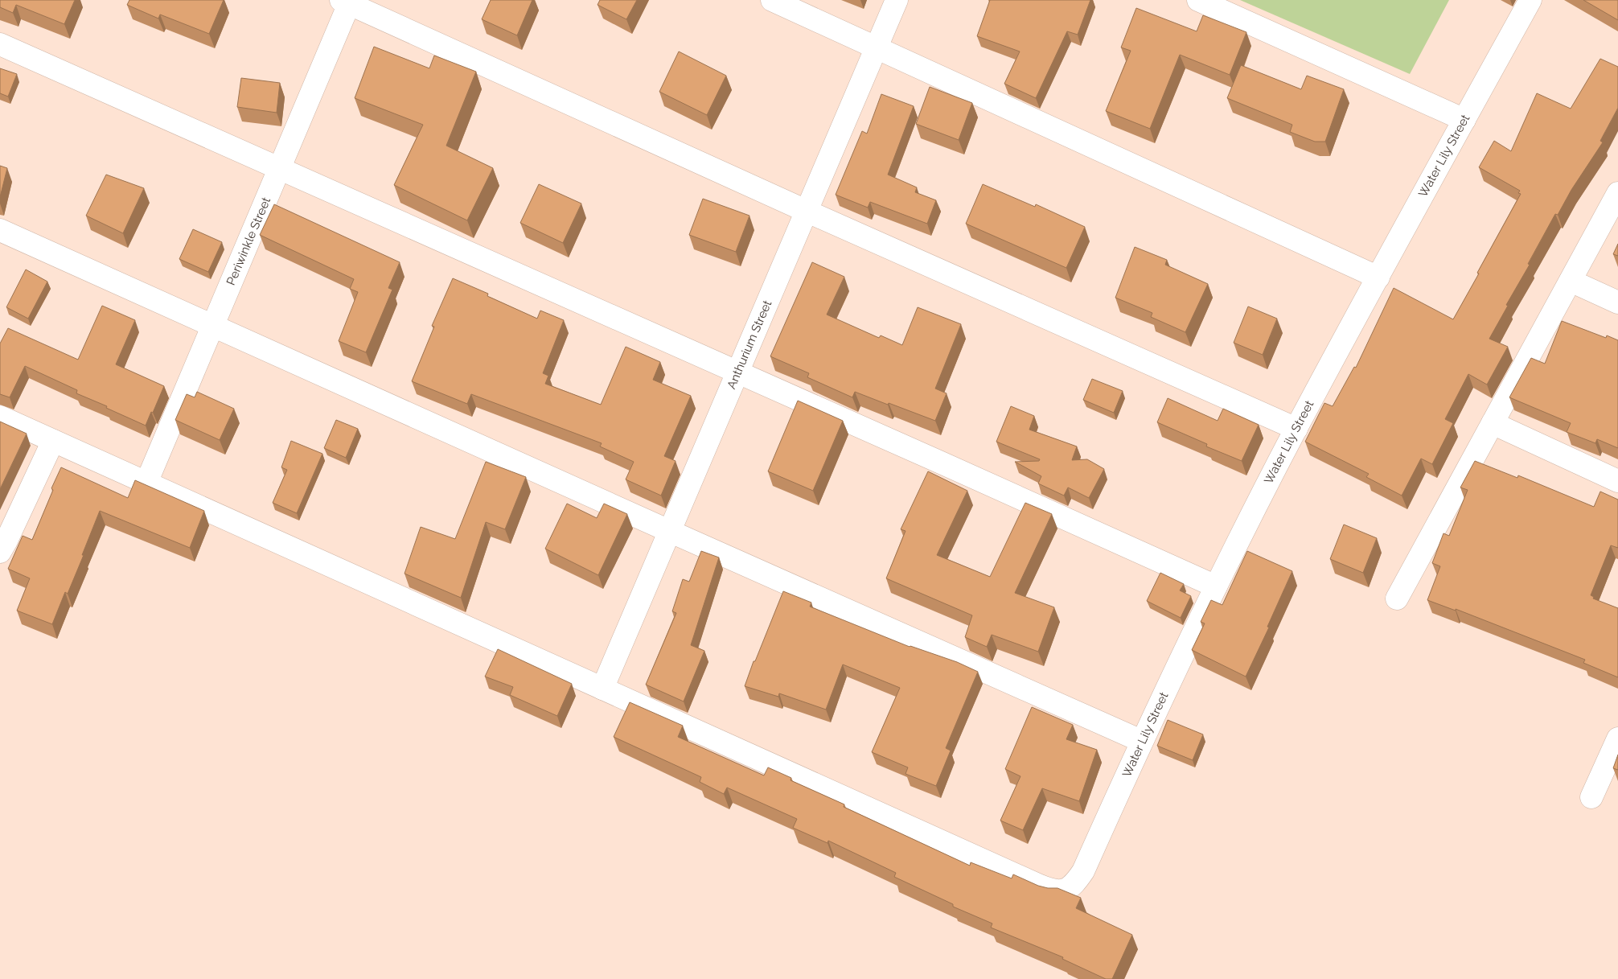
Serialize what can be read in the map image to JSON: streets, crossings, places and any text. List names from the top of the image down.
{
  "streets": {
    "street": ["Water Lily Street", "Periwinkle Street", "Anthurium Street"]
  },
  "crossings": [
    ["Water Lily Street", "Anthurium Street"]
  ]
}
